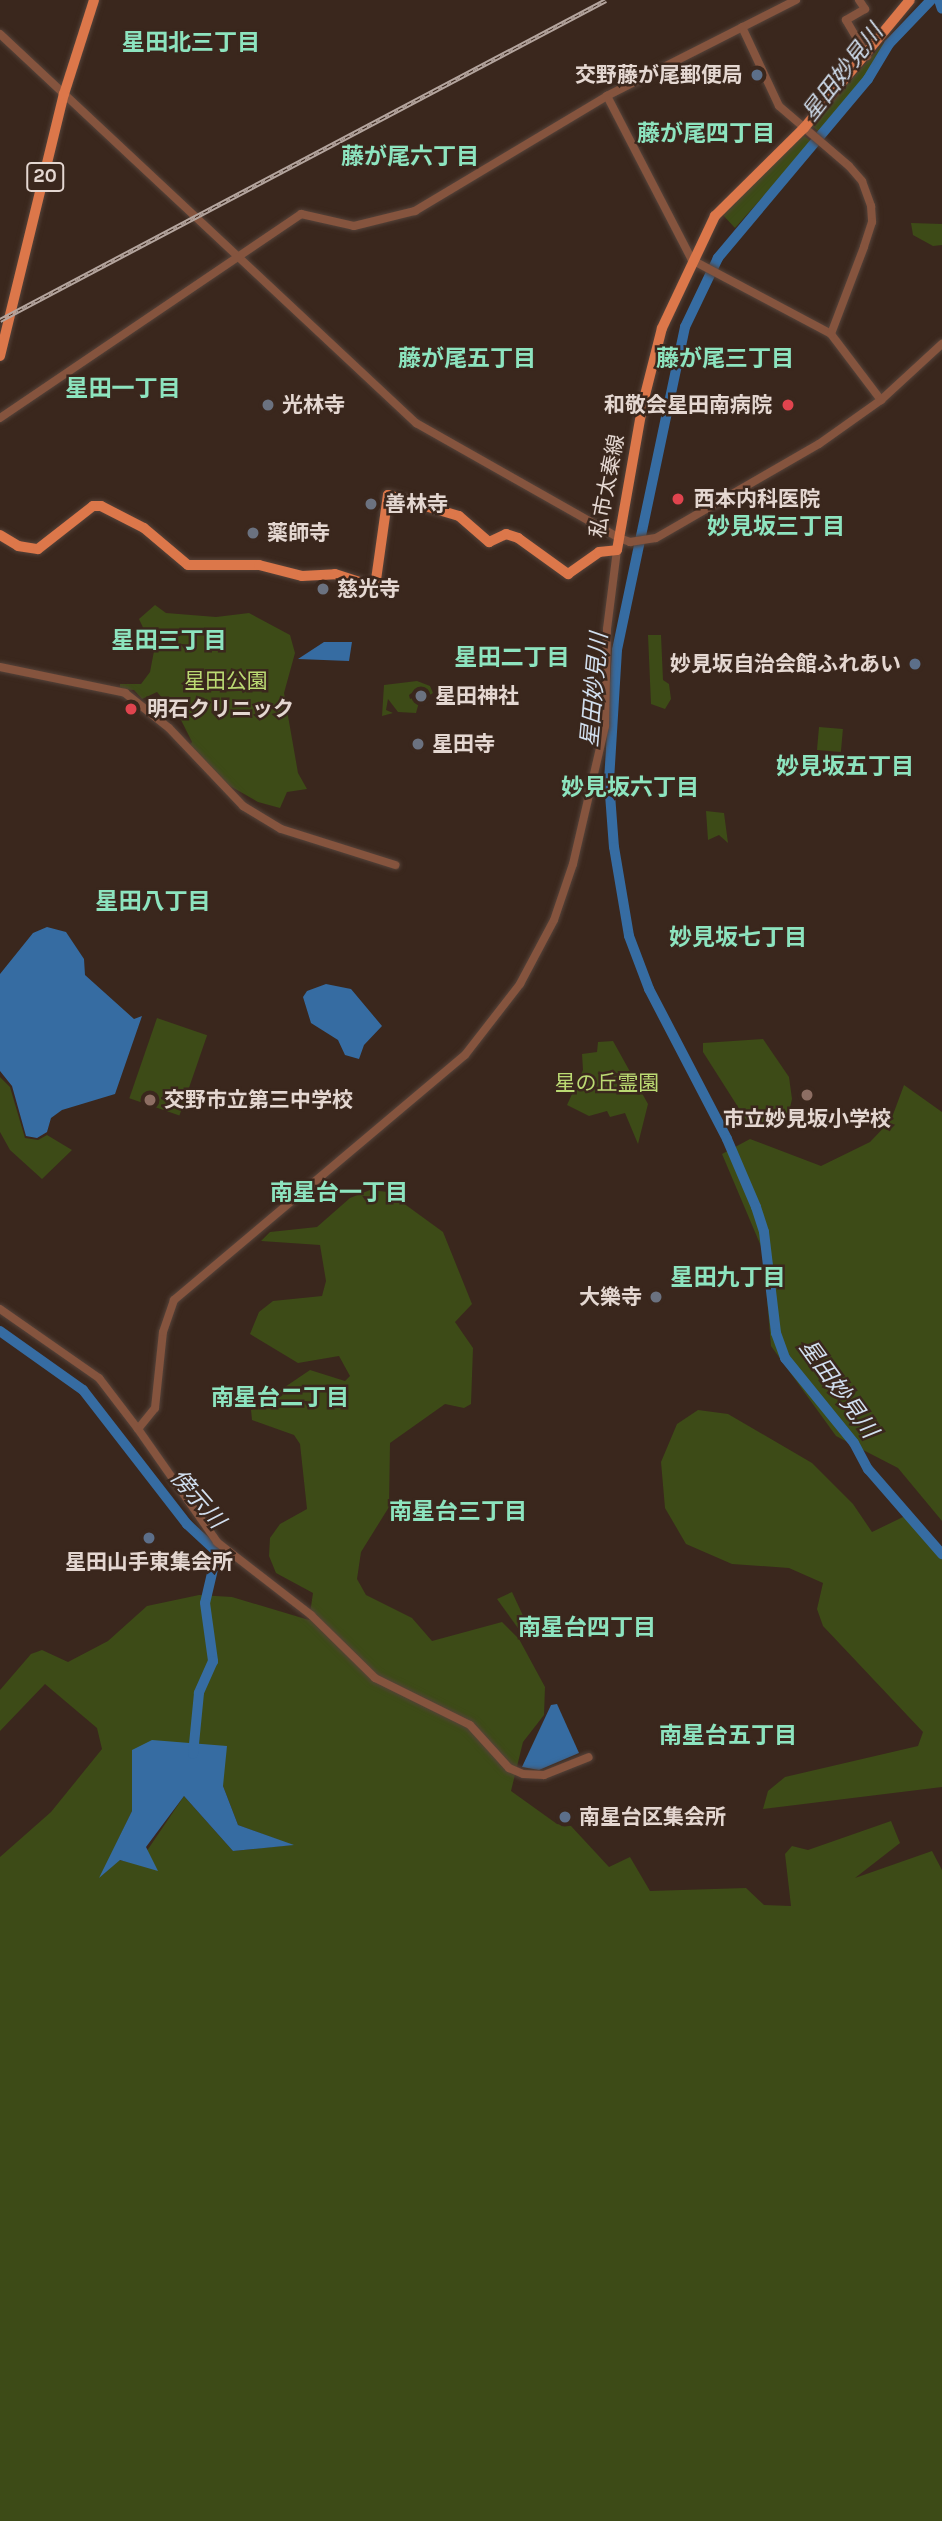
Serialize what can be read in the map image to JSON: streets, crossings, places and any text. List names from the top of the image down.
{
  "streets": {
    "main road": ["20", "私市太秦線"]
  },
  "districts": [
    "星田北三丁目",
    "藤が尾四丁目",
    "藤が尾六丁目",
    "藤が尾五丁目",
    "藤が尾三丁目",
    "星田一丁目",
    "妙見坂三丁目",
    "星田三丁目",
    "星田二丁目",
    "妙見坂五丁目",
    "妙見坂六丁目",
    "星田八丁目",
    "妙見坂七丁目",
    "南星台一丁目",
    "星田九丁目",
    "南星台二丁目",
    "南星台三丁目",
    "南星台四丁目",
    "南星台五丁目"
  ],
  "water": ["星田妙見川", "傍示川"],
  "parks": ["星田公園", "星の丘霊園"],
  "places": [
    "交野藤が尾郵便局",
    "光林寺",
    "和敬会星田南病院",
    "西本内科医院",
    "善林寺",
    "薬師寺",
    "慈光寺",
    "妙見坂自治会館ふれあい",
    "星田神社",
    "明石クリニック",
    "星田寺",
    "市立妙見坂小学校",
    "交野市立第三中学校",
    "大樂寺",
    "星田山手東集会所",
    "南星台区集会所"
  ]
}
